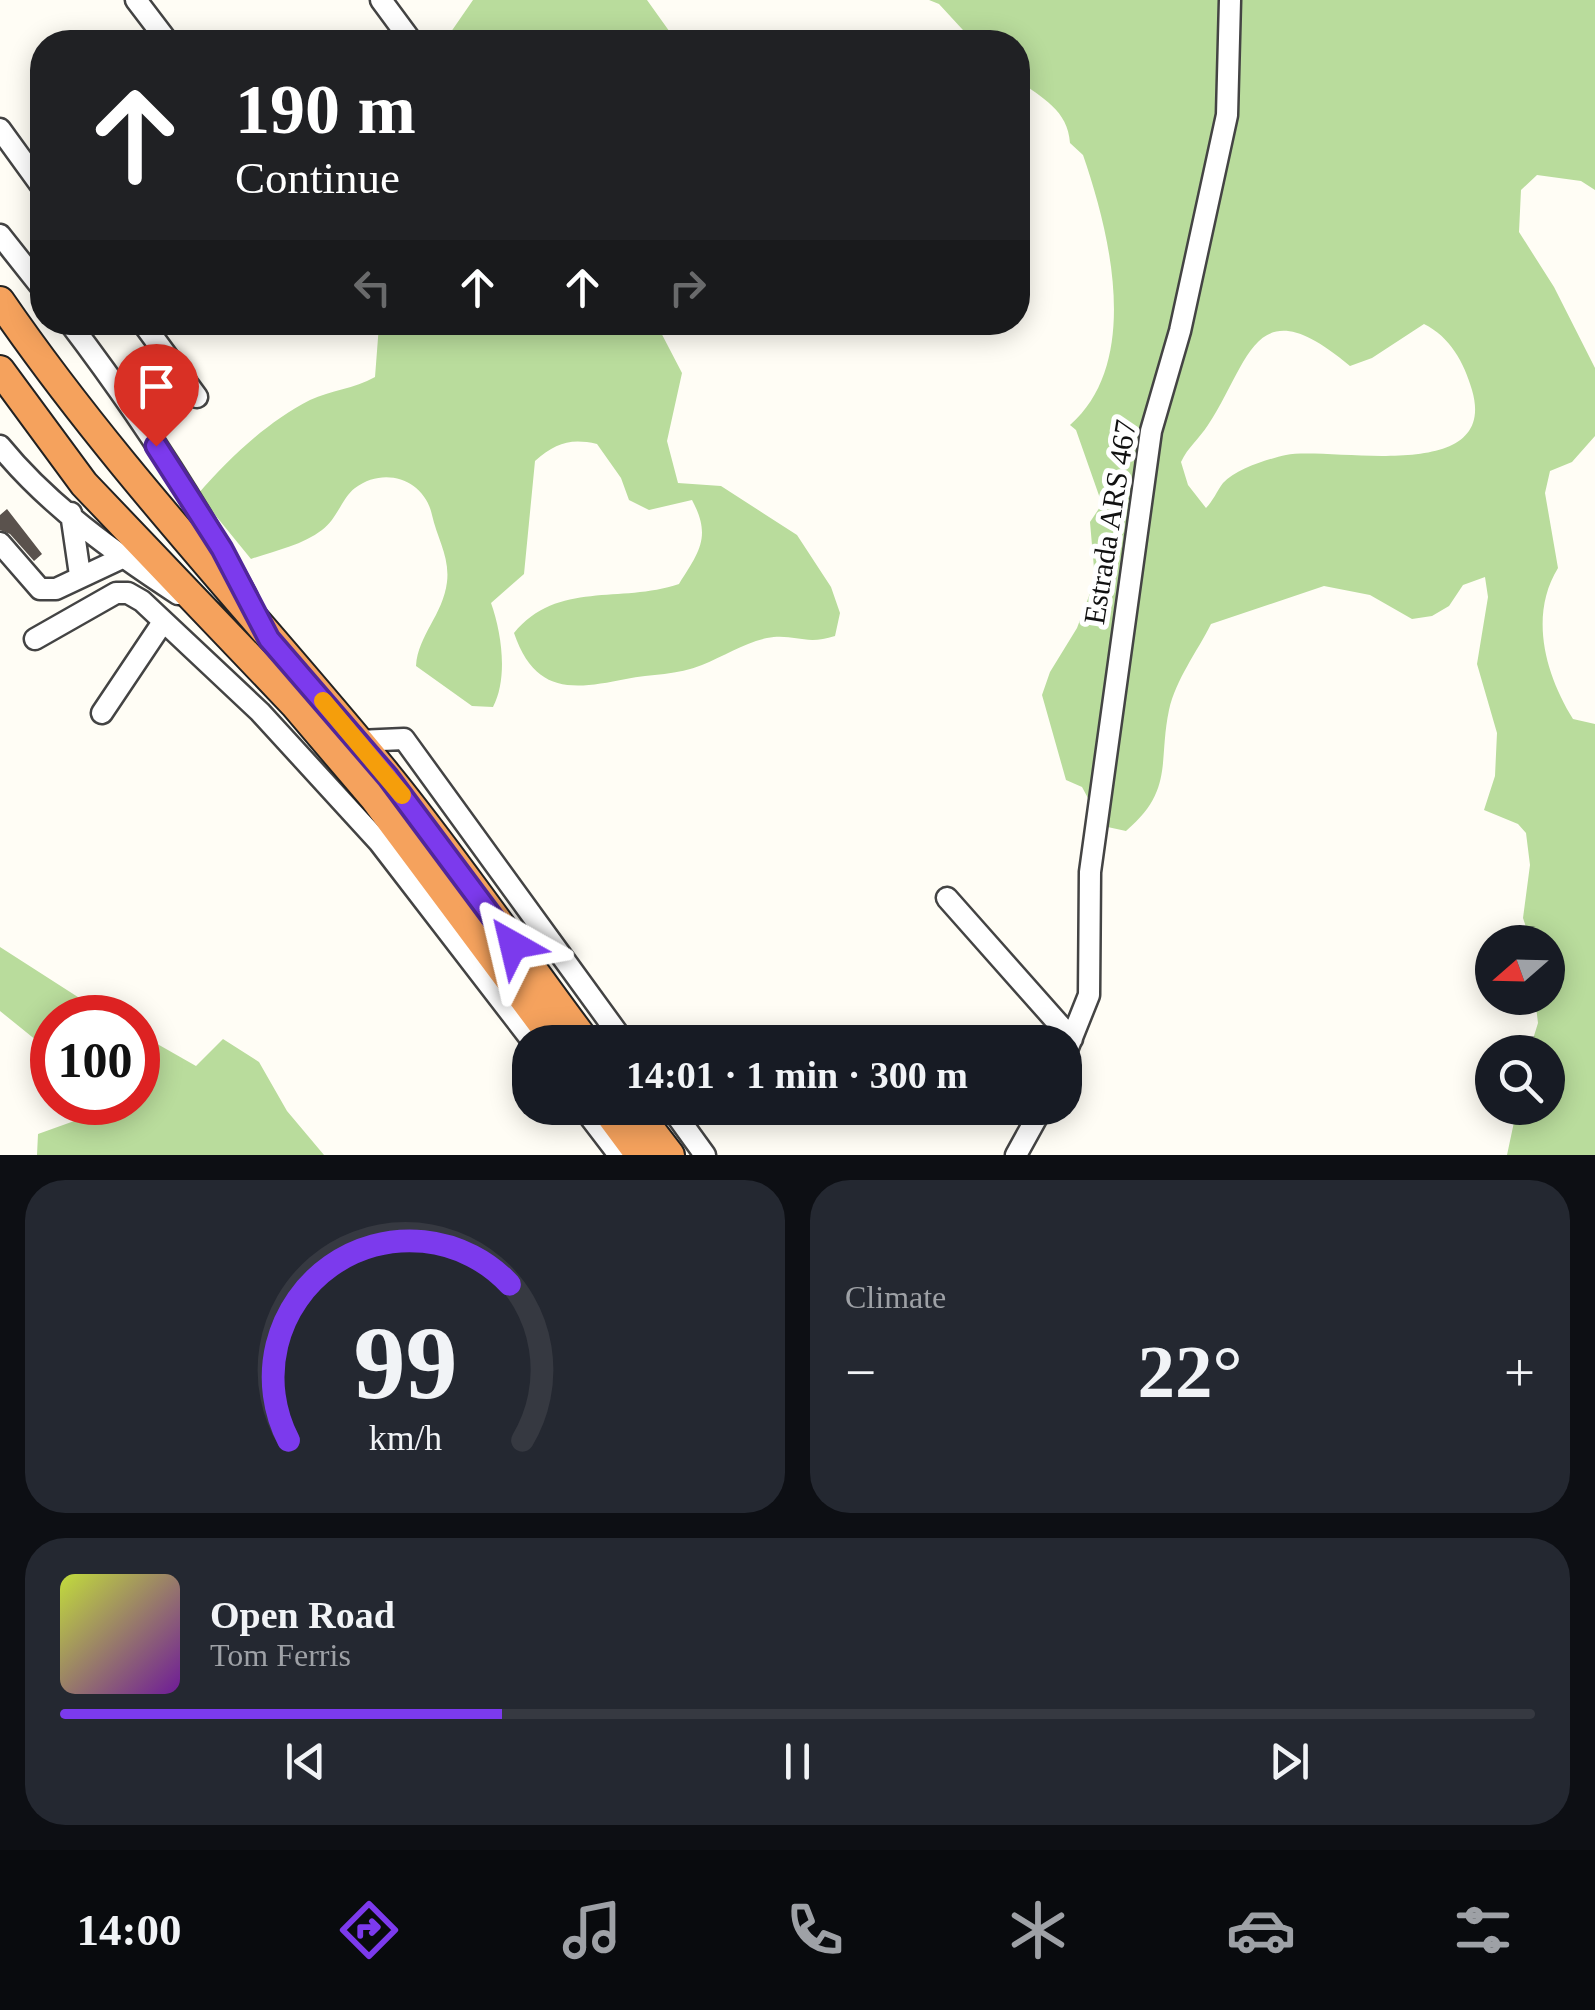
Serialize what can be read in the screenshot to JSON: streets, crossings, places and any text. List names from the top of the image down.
{
  "streets": {
    "street": ["Estrada ARS 467"]
  },
  "north": "left",
  "page": {
    "turn": ["190 m", "Continue"],
    "limit": "100",
    "trip": "14:01 · 1 min · 300 m",
    "tile": "Climate",
    "heat": ["−", "22°", "+"],
    "song": ["Open Road", "Tom Ferris"],
    "tabs": "14:00",
    "gauge": ["99", "km/h"]
  }
}
